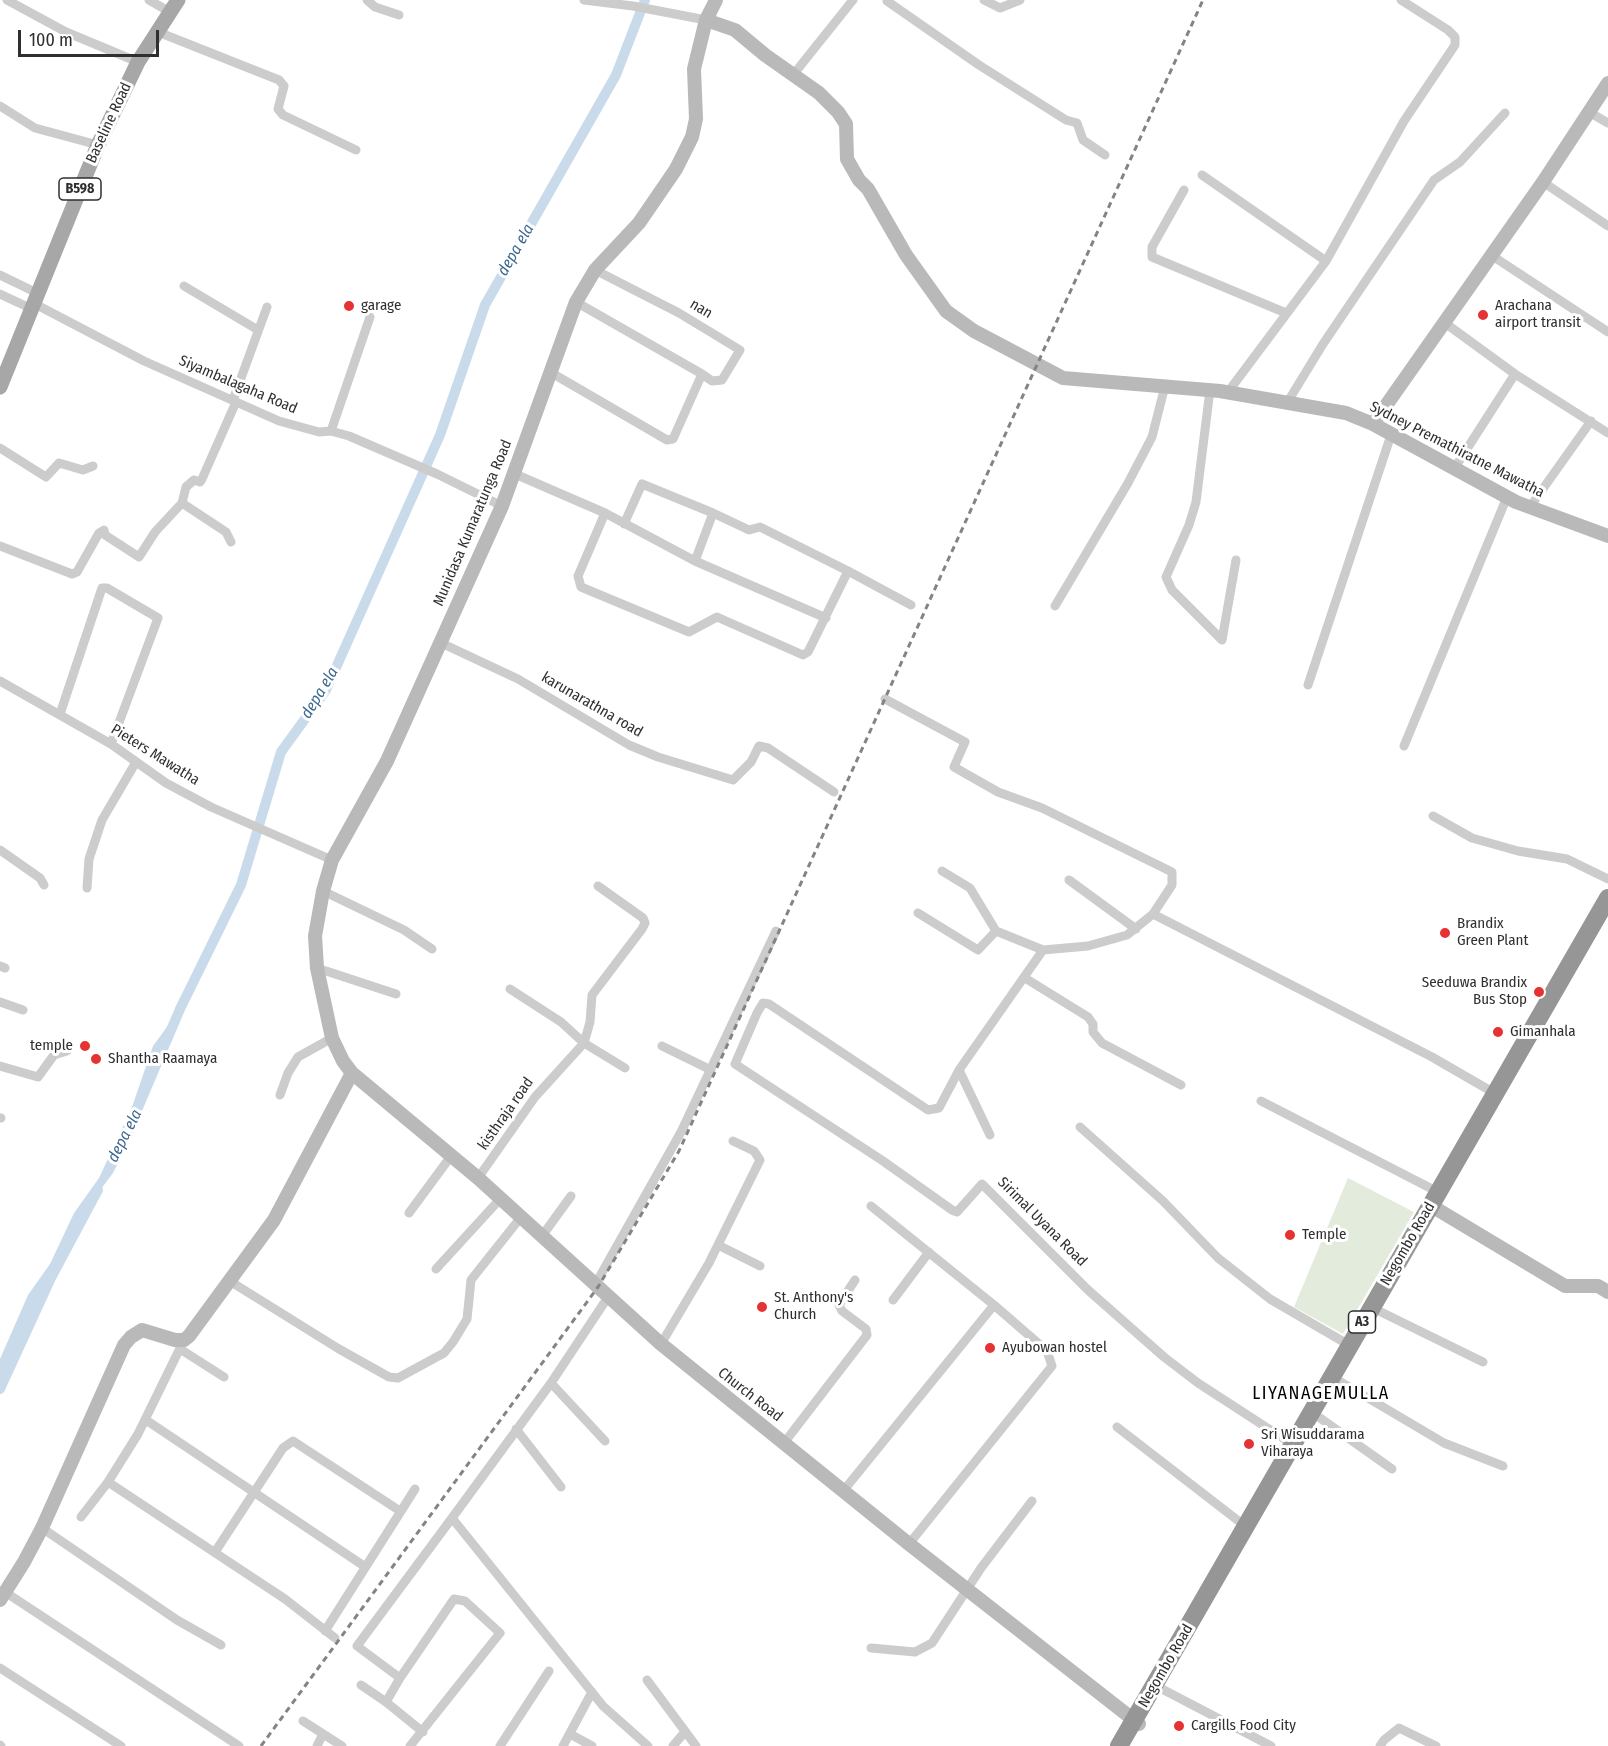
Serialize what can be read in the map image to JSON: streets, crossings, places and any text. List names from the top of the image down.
{
  "streets": {
    "highway": ["Negombo Road", "A3"],
    "main road": ["Baseline Road", "B598"],
    "street": [
      "nan",
      "Siyambalagaha Road",
      "Sydney Premathiratne Mawatha",
      "Munidasa Kumaratunga Road",
      "karunarathna road",
      "Pieters Mawatha",
      "kisthraja road",
      "Sirimal Uyana Road",
      "Church Road"
    ]
  },
  "crossings": [
    ["Baseline Road", "Siyambalagaha Road"],
    ["nan", "Munidasa Kumaratunga Road"],
    ["Siyambalagaha Road", "Munidasa Kumaratunga Road"],
    ["Sydney Premathiratne Mawatha", "Munidasa Kumaratunga Road"],
    ["Munidasa Kumaratunga Road", "karunarathna road"],
    ["Munidasa Kumaratunga Road", "Pieters Mawatha"],
    ["Munidasa Kumaratunga Road", "Church Road"],
    ["kisthraja road", "Church Road"],
    ["Sirimal Uyana Road", "Negombo Road"],
    ["Negombo Road", "Church Road"]
  ],
  "districts": ["LIYANAGEMULLA"],
  "water": ["depa ela"],
  "places": [
    "garage",
    "Arachana airport transit",
    "Brandix Green Plant",
    "Seeduwa Brandix Bus Stop",
    "Gimanhala",
    "temple",
    "Shantha Raamaya",
    "Temple",
    "St. Anthony's Church",
    "Ayubowan hostel",
    "Sri Wisuddarama Viharaya",
    "Cargills Food City"
  ],
  "scale_bar": "100 m"
}
